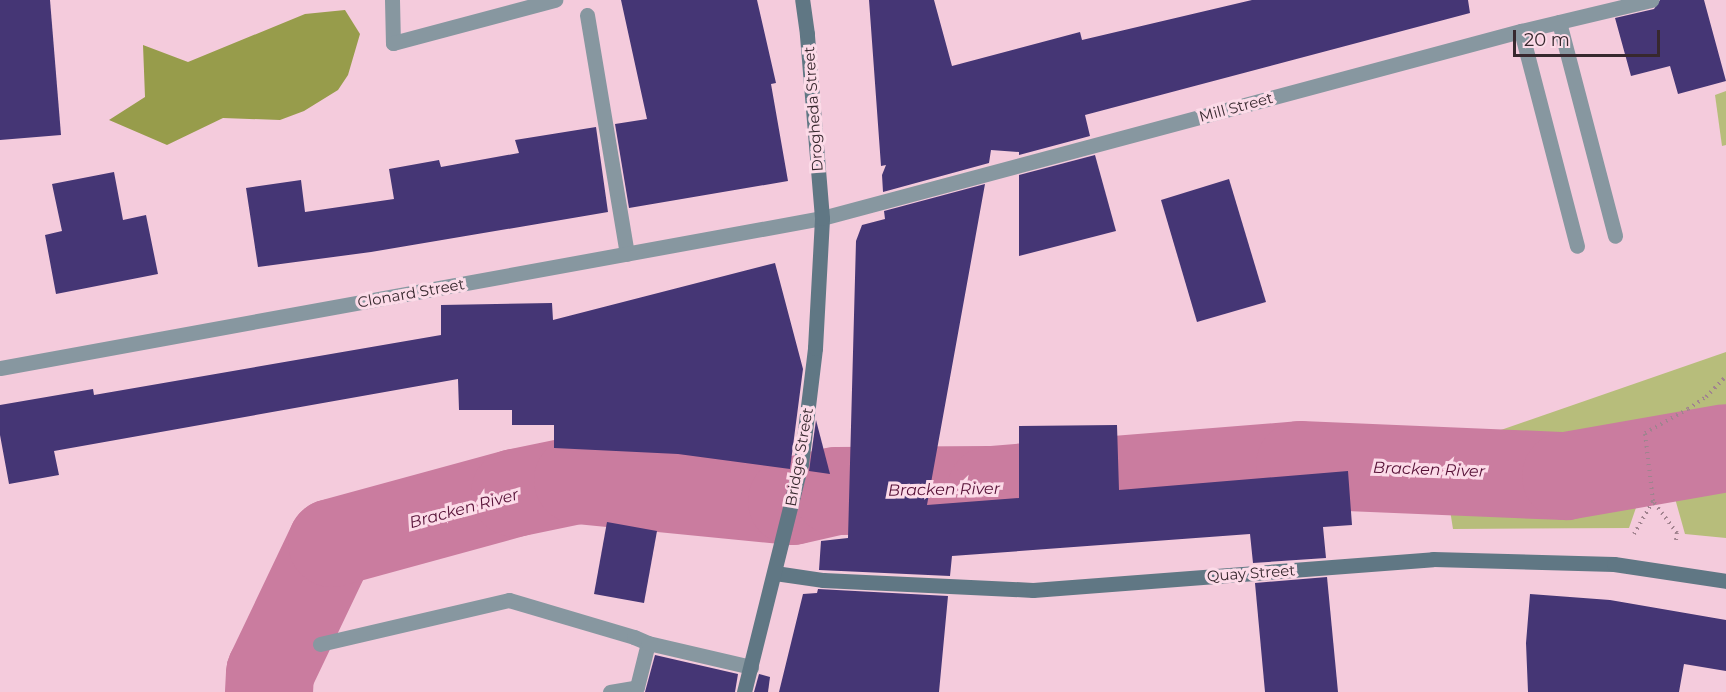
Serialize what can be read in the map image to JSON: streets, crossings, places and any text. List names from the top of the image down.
{
  "streets": {
    "street": [
      "Mill Street",
      "Drogheda Street",
      "Clonard Street",
      "Bridge Street",
      "Quay Street"
    ]
  },
  "crossings": [
    ["Mill Street", "Drogheda Street"],
    ["Mill Street", "Clonard Street"],
    ["Mill Street", "Bridge Street"],
    ["Drogheda Street", "Clonard Street"],
    ["Drogheda Street", "Bridge Street"],
    ["Clonard Street", "Bridge Street"],
    ["Bridge Street", "Quay Street"]
  ],
  "water": ["Bracken River"],
  "scale_bar": "20 m"
}
